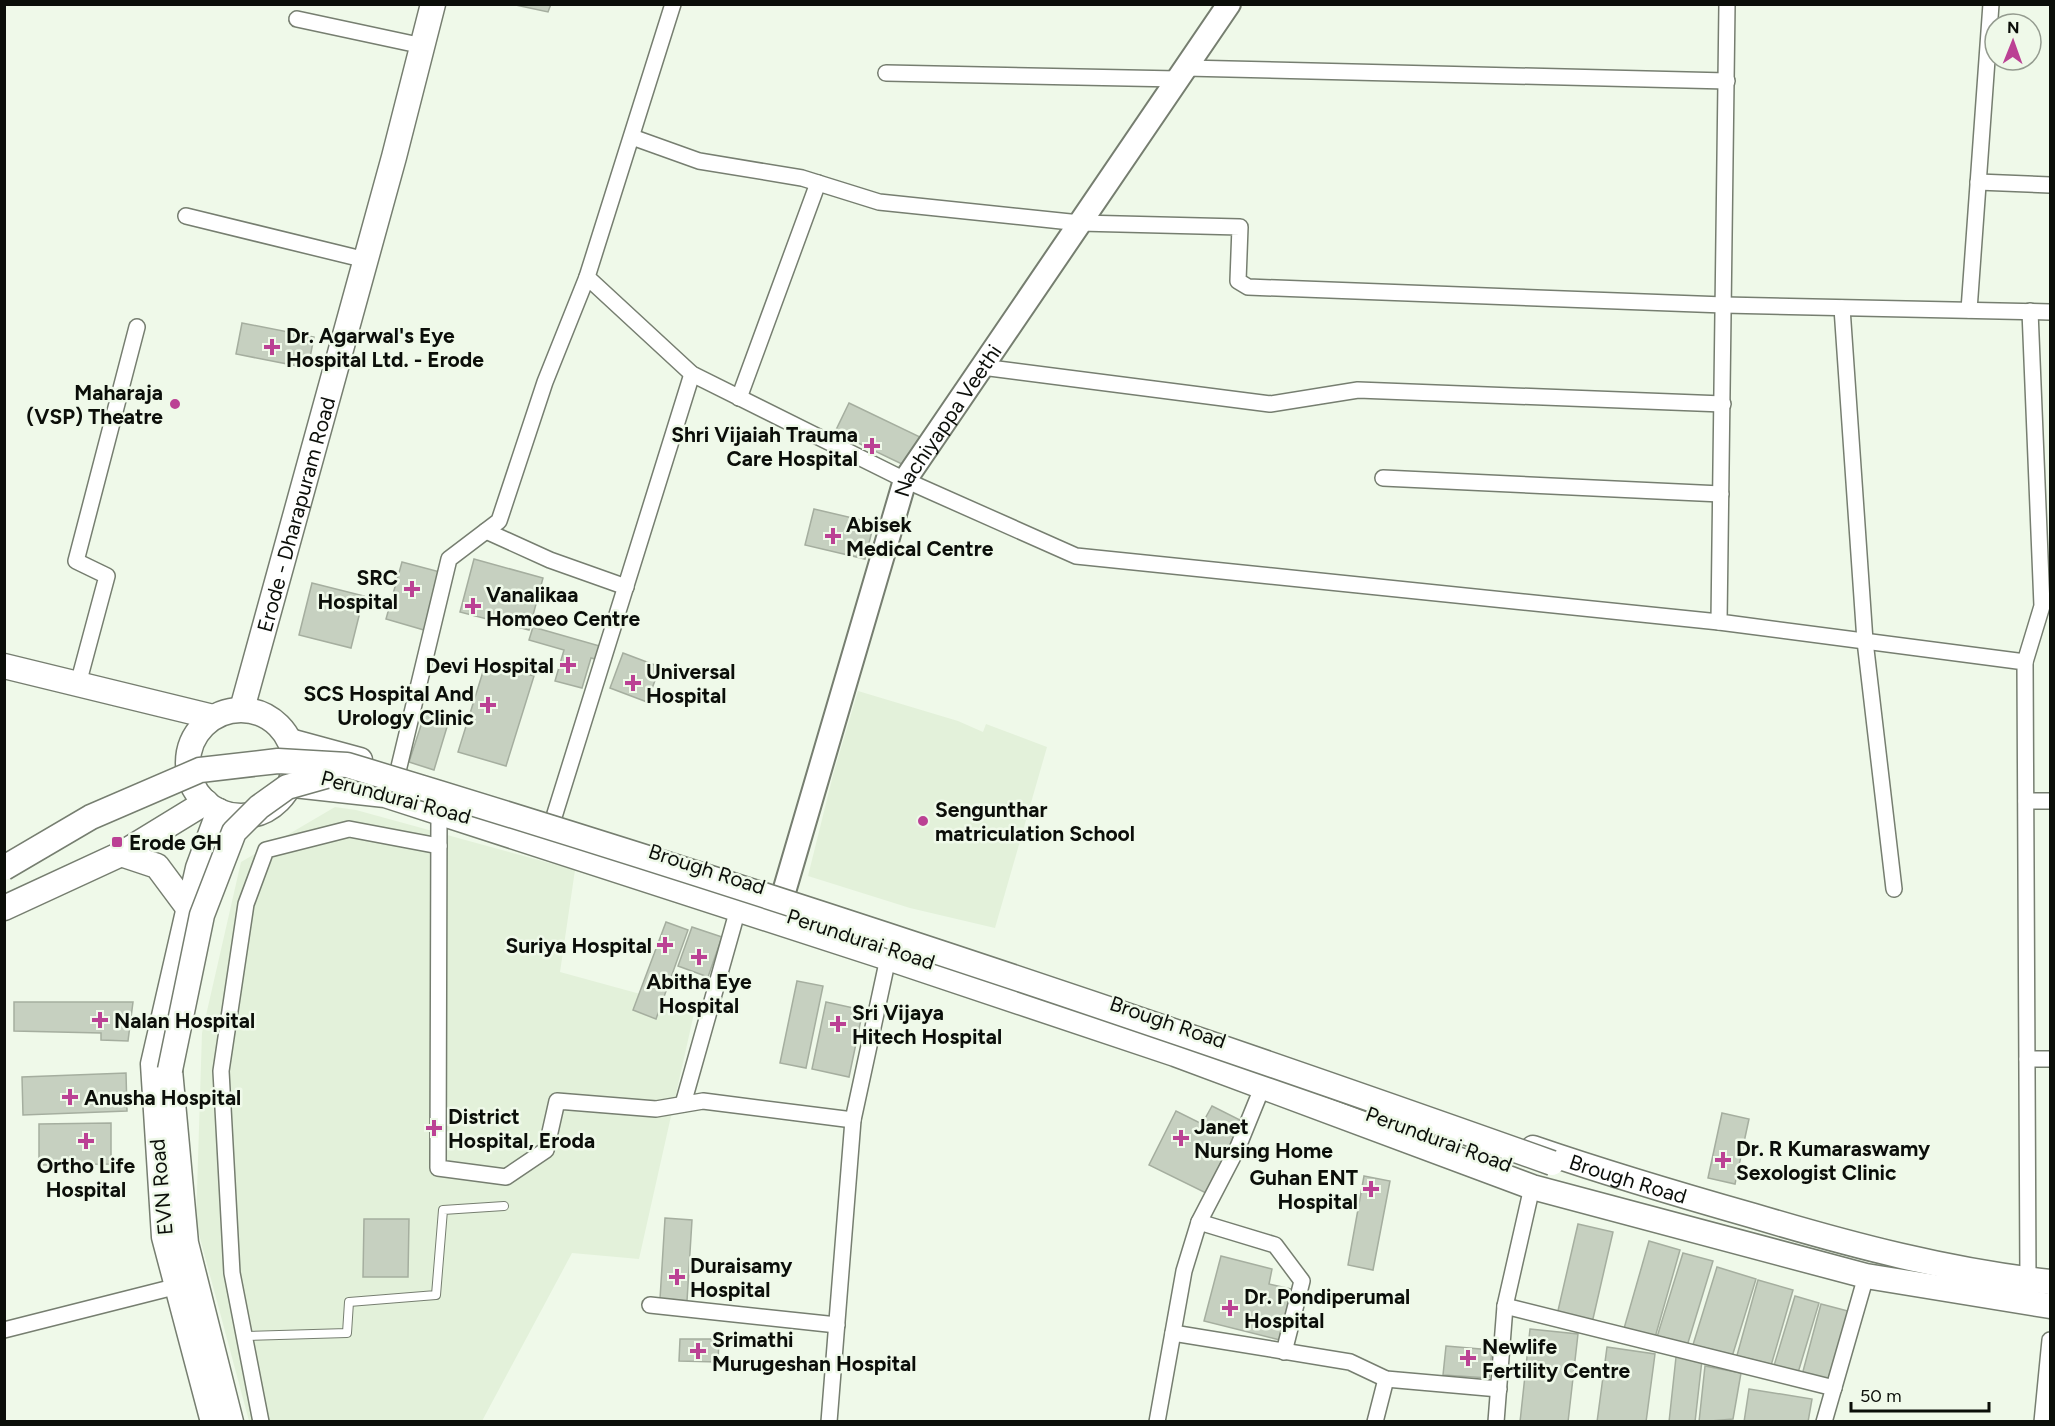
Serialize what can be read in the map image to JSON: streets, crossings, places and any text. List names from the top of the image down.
{
  "streets": {
    "main road": [
      "Erode - Dharapuram Road",
      "Perundurai Road",
      "Brough Road",
      "EVN Road"
    ],
    "street": ["Nachiyappa Veethi"]
  },
  "crossings": [
    ["Nachiyappa Veethi", "Brough Road"],
    ["Erode - Dharapuram Road", "Brough Road"],
    ["Erode - Dharapuram Road", "EVN Road"],
    ["Perundurai Road", "Brough Road"],
    ["Brough Road", "EVN Road"]
  ],
  "places": {
    "health": [
      "Dr. Agarwal's Eye Hospital Ltd. - Erode",
      "Shri Vijaiah Trauma Care Hospital",
      "Abisek Medical Centre",
      "SRC Hospital",
      "Vanalikaa Homoeo Centre",
      "Devi Hospital",
      "Universal Hospital",
      "SCS Hospital And Urology Clinic",
      "Suriya Hospital",
      "Abitha Eye Hospital",
      "Nalan Hospital",
      "Sri Vijaya Hitech Hospital",
      "Anusha Hospital",
      "District Hospital, Eroda",
      "Janet Nursing Home",
      "Ortho Life Hospital",
      "Dr. R Kumaraswamy Sexologist Clinic",
      "Guhan ENT Hospital",
      "Duraisamy Hospital",
      "Dr. Pondiperumal Hospital",
      "Srimathi Murugeshan Hospital",
      "Newlife Fertility Centre"
    ],
    "other": ["Maharaja (VSP) Theatre", "Sengunthar matriculation School"],
    "transit": ["Erode GH"]
  },
  "scale_bar": "50 m",
  "north": "top"
}
